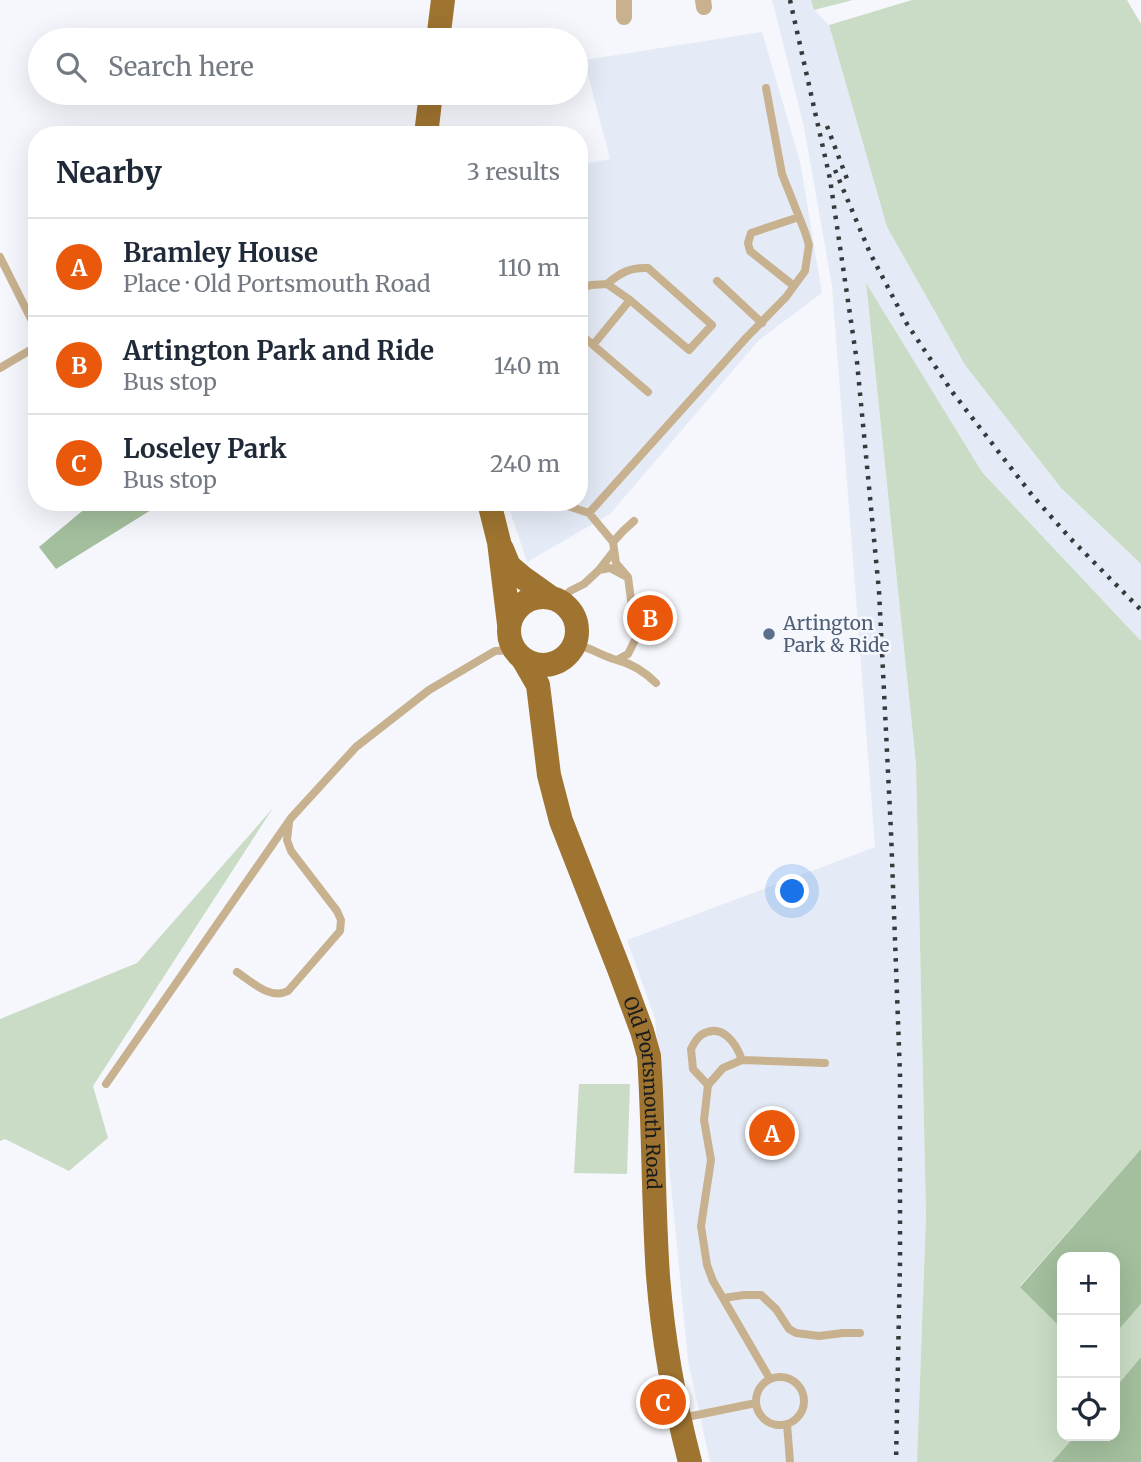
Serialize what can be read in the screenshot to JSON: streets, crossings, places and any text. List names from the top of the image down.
{
  "streets": {
    "main road": ["Old Portsmouth Road"]
  },
  "places": ["Artington Park & Ride"],
  "page": {
    "search": "Search here",
    "heading": ["Nearby", "3 results"],
    "list": [
      {
        "mark": "A",
        "name": "Bramley House",
        "note": "Place · Old Portsmouth Road",
        "value": "110 m"
      },
      {
        "mark": "B",
        "name": "Artington Park and Ride",
        "note": "Bus stop",
        "value": "140 m"
      },
      {
        "mark": "C",
        "name": "Loseley Park",
        "note": "Bus stop",
        "value": "240 m"
      }
    ],
    "pins": ["B", "A", "C"],
    "map_buttons": ["+", "−"]
  }
}
